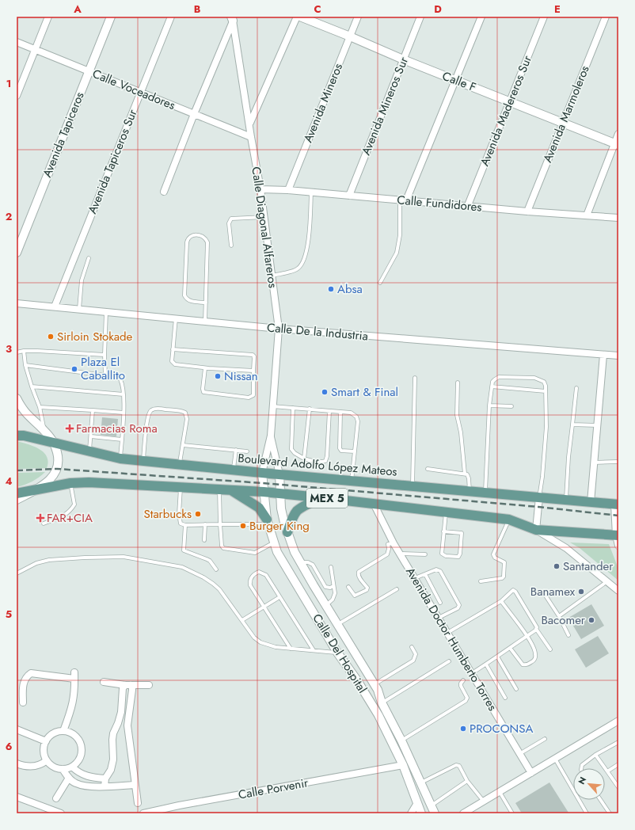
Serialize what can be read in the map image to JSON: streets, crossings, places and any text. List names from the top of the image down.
{
  "streets": {
    "main road": ["Boulevard Adolfo López Mateos", "MEX 5"],
    "street": [
      "Calle F",
      "Calle Voceadores",
      "Avenida Mineros",
      "Avenida Mineros Sur",
      "Avenida Madereros Sur",
      "Avenida Marmoleros",
      "Avenida Tapiceros",
      "Avenida Tapiceros Sur",
      "Calle Fundidores",
      "Calle Diagonal Alfareros",
      "Calle De la Industria",
      "Avenida Doctor Humberto Torres",
      "Calle Del Hospital",
      "Calle Porvenir"
    ]
  },
  "crossings": [
    ["Calle F", "Avenida Mineros"],
    ["Calle F", "Avenida Mineros Sur"],
    ["Calle F", "Avenida Madereros Sur"],
    ["Calle F", "Avenida Marmoleros"],
    ["Calle Voceadores", "Avenida Tapiceros"],
    ["Calle Voceadores", "Avenida Tapiceros Sur"],
    ["Calle Voceadores", "Calle Diagonal Alfareros"],
    ["Avenida Mineros", "Calle Fundidores"],
    ["Avenida Mineros Sur", "Calle Fundidores"],
    ["Avenida Madereros Sur", "Calle Fundidores"],
    ["Avenida Marmoleros", "Calle Fundidores"],
    ["Avenida Tapiceros Sur", "Calle De la Industria"],
    ["Calle Fundidores", "Calle Diagonal Alfareros"],
    ["Calle Diagonal Alfareros", "Calle De la Industria"],
    ["Calle Diagonal Alfareros", "Boulevard Adolfo López Mateos"],
    ["Calle Diagonal Alfareros", "Calle Del Hospital"],
    ["Boulevard Adolfo López Mateos", "Calle Del Hospital"],
    ["MEX 5", "Avenida Doctor Humberto Torres"],
    ["MEX 5", "Calle Del Hospital"],
    ["Calle Del Hospital", "Calle Porvenir"]
  ],
  "places": {
    "other": [
      "Absa",
      "Sirloin Stokade",
      "Plaza El Caballito",
      "Nissan",
      "Smart & Final",
      "Starbucks",
      "Burger King",
      "Santander",
      "Banamex",
      "Bacomer",
      "PROCONSA"
    ],
    "health": ["Farmacias Roma", "FAR+CIA"]
  },
  "north": "top left",
  "grid": {
    "columns": [
      "A",
      "B",
      "C",
      "D",
      "E"
    ],
    "rows": [
      "1",
      "2",
      "3",
      "4",
      "5",
      "6"
    ]
  }
}
